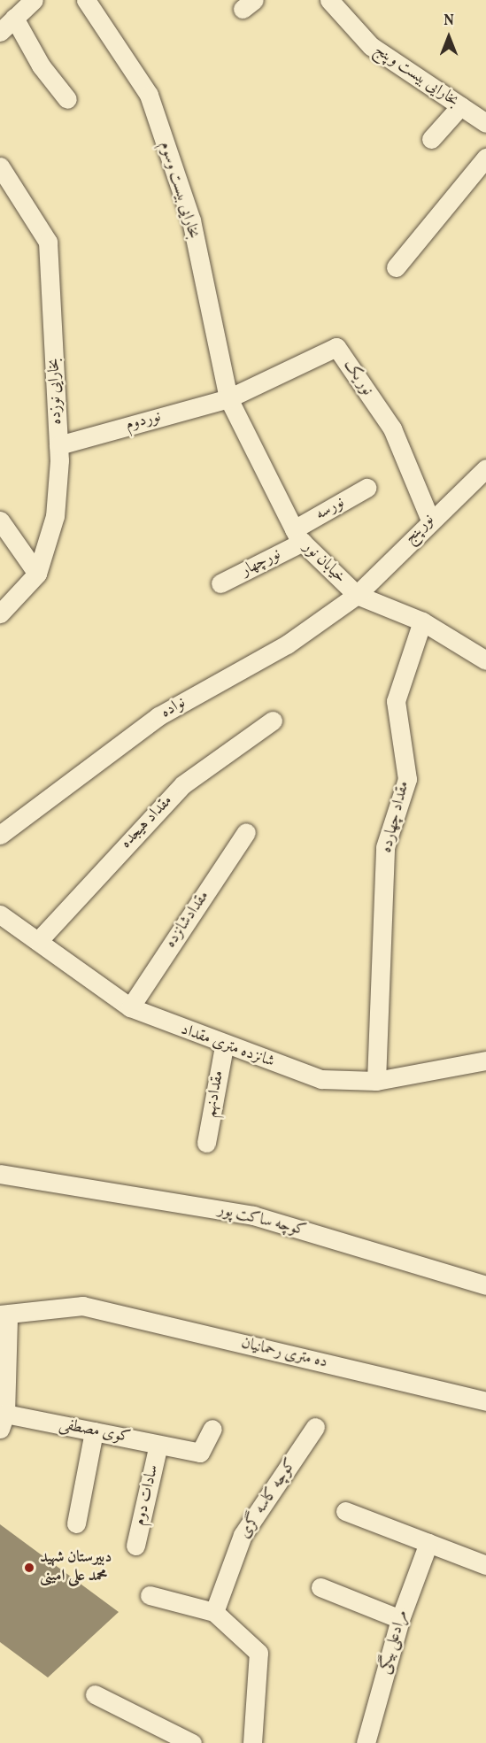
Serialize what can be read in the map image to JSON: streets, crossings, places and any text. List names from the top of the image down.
{
  "streets": {
    "street": [
      "بخارایی بیست وپنج",
      "بخارایی بیست وسوم",
      "نور یک",
      "بخارایی نوزده",
      "نوردوم",
      "نورسه",
      "نورپنج",
      "نورچهار",
      "خیابان نور",
      "نواده",
      "مقداد چهارده",
      "مقداد هیجده",
      "مقدادشانزده",
      "شانزده متری مقداد",
      "مقدادنهم",
      "کوچه ساکت پور",
      "ده متری رحمانیان",
      "کوی مصطفی",
      "سادات دوم",
      "کوچه کاسه گری",
      "مرادعلی بیگی"
    ]
  },
  "crossings": [
    ["بخارایی بیست وسوم", "نور یک"],
    ["بخارایی بیست وسوم", "نوردوم"],
    ["بخارایی بیست وسوم", "خیابان نور"],
    ["نور یک", "نوردوم"],
    ["نور یک", "نورپنج"],
    ["نور یک", "خیابان نور"],
    ["بخارایی نوزده", "نوردوم"],
    ["نوردوم", "خیابان نور"],
    ["نورسه", "نورچهار"],
    ["نورسه", "خیابان نور"],
    ["نورپنج", "خیابان نور"],
    ["نورپنج", "نواده"],
    ["نورچهار", "خیابان نور"],
    ["خیابان نور", "نواده"],
    ["خیابان نور", "مقداد چهارده"],
    ["مقداد چهارده", "شانزده متری مقداد"],
    ["مقداد هیجده", "شانزده متری مقداد"],
    ["مقدادشانزده", "شانزده متری مقداد"],
    ["شانزده متری مقداد", "مقدادنهم"],
    ["کوی مصطفی", "سادات دوم"]
  ],
  "places": ["دبیرستان شهید محمد علی امینی"],
  "north": "top"
}
